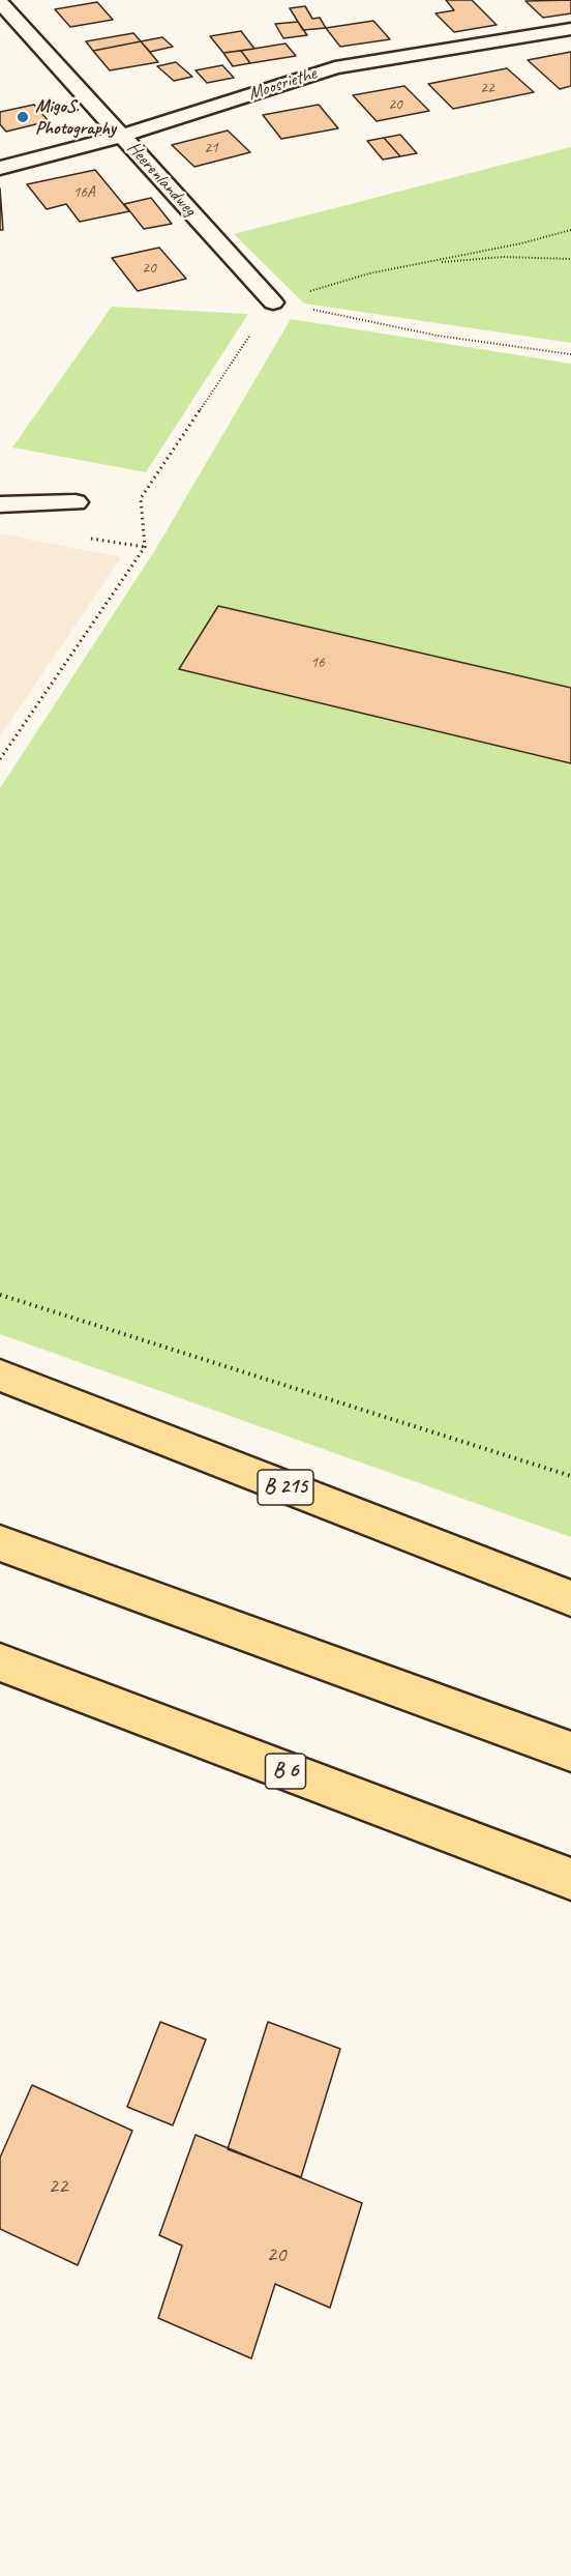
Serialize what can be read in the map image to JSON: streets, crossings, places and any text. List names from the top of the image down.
{
  "streets": {
    "main road": ["B 215", "B 6"],
    "street": ["Moosriethe", "Heerenlandweg"]
  },
  "crossings": [
    ["Moosriethe", "Heerenlandweg"]
  ],
  "places": ["MigoS. Photography"],
  "house_numbers": [
    "22",
    "20",
    "21",
    "16A",
    "20",
    "16",
    "22",
    "20"
  ]
}
